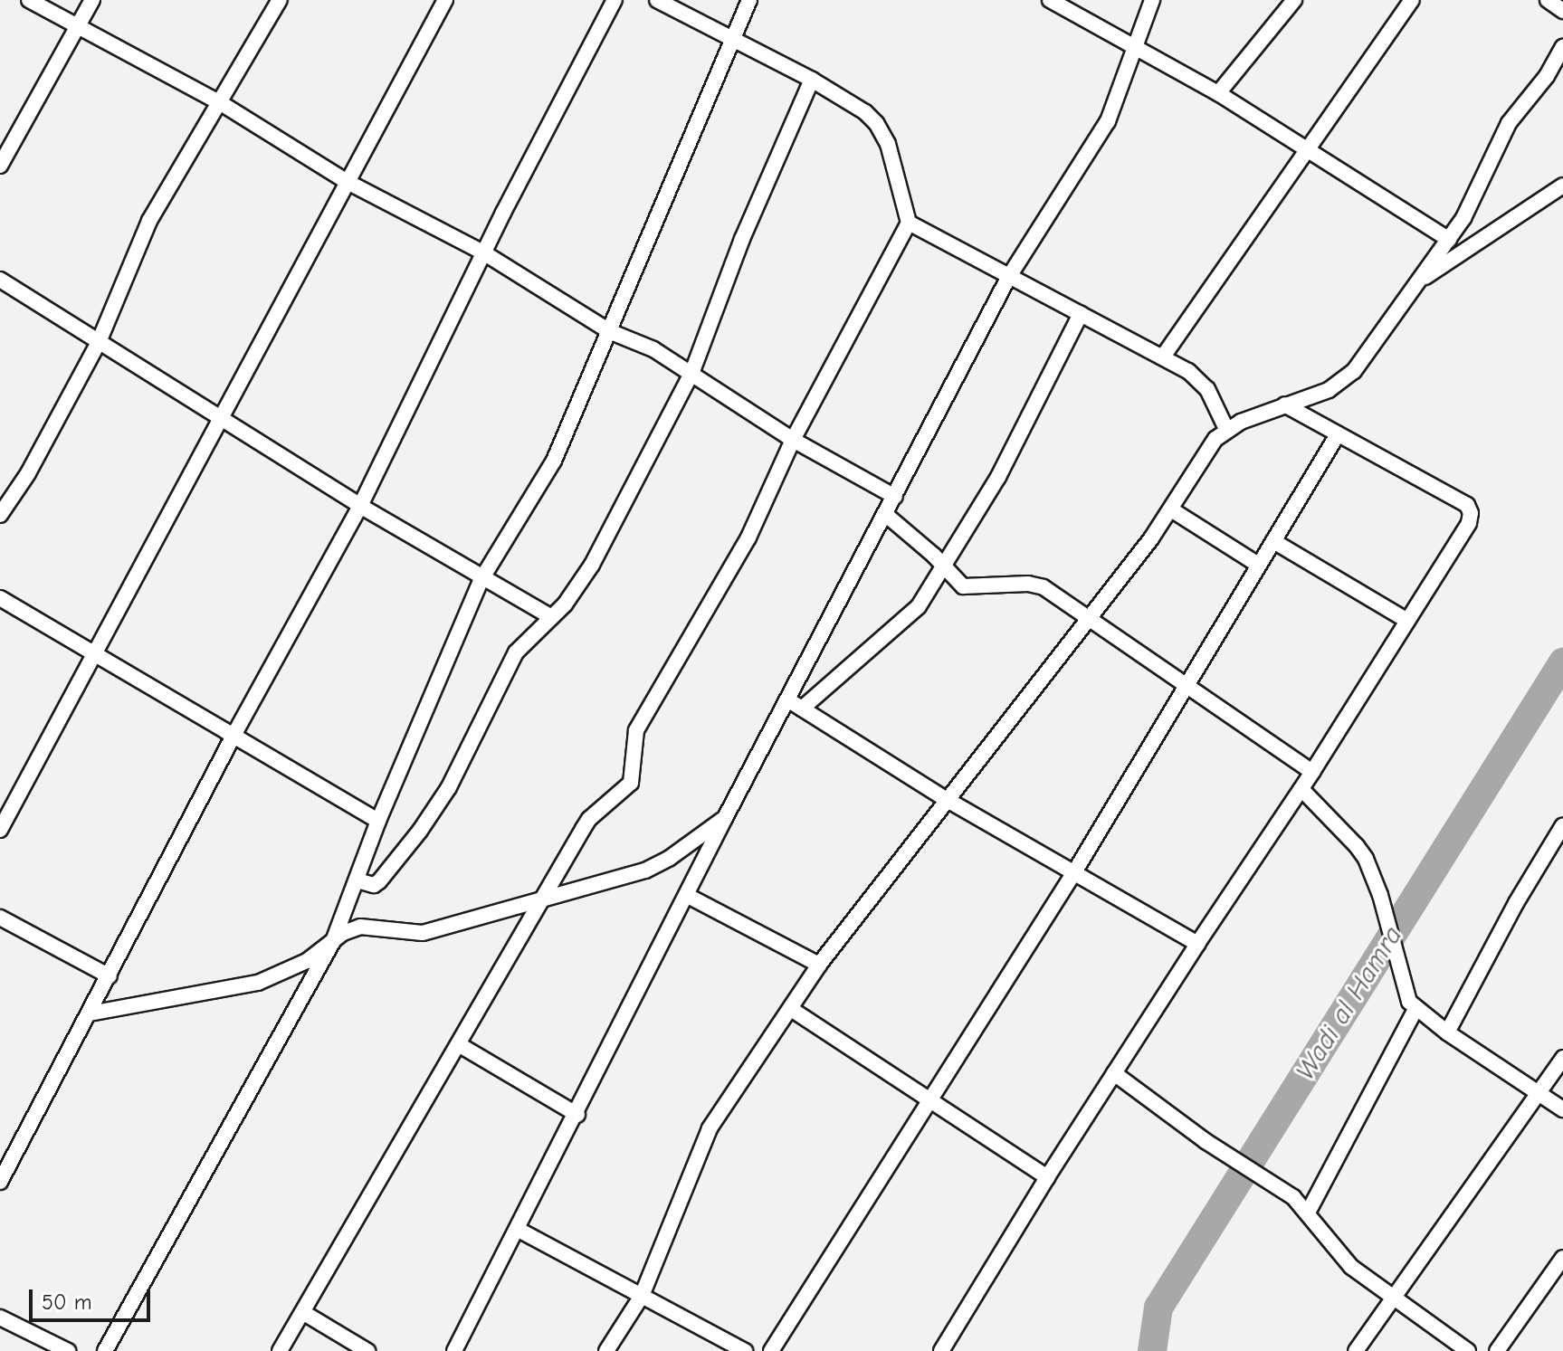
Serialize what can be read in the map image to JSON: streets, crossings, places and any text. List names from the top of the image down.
{
  "water": ["Wadi al Hamra"],
  "scale_bar": "50 m"
}
